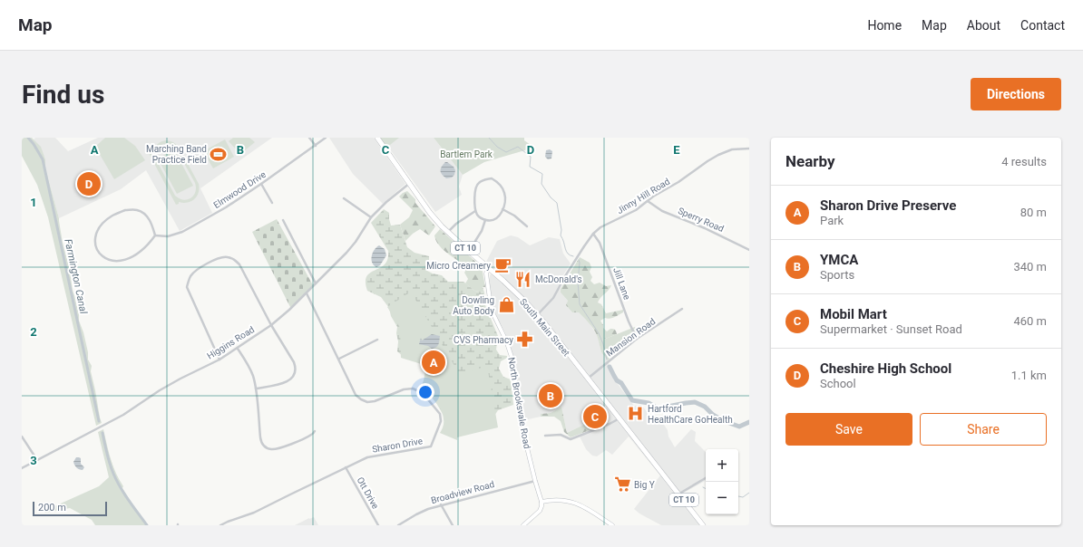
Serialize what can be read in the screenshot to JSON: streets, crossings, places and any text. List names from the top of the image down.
{
  "streets": {
    "highway": ["CT 10", "South Main Street"],
    "main road": ["North Brooksvale Road"],
    "street": [
      "Elmwood Drive",
      "Jinny Hill Road",
      "Sperry Road",
      "Jill Lane",
      "Mansion Road",
      "Higgins Road",
      "Sharon Drive",
      "Broadview Road",
      "Ott Drive"
    ]
  },
  "crossings": [
    ["Jinny Hill Road", "Sperry Road"],
    ["Jinny Hill Road", "Jill Lane"],
    ["Jinny Hill Road", "South Main Street"],
    ["Jill Lane", "Mansion Road"],
    ["South Main Street", "Mansion Road"],
    ["South Main Street", "Higgins Road"],
    ["South Main Street", "North Brooksvale Road"],
    ["Higgins Road", "Sharon Drive"],
    ["North Brooksvale Road", "Broadview Road"],
    ["Sharon Drive", "Ott Drive"]
  ],
  "water": ["Farmington Canal"],
  "parks": ["Bartlem Park"],
  "places": {
    "sports": ["Marching Band Practice Field"],
    "cafe": ["Micro Creamery"],
    "restaurant": ["McDonald's"],
    "shop": ["Dowling Auto Body"],
    "pharmacy": ["CVS Pharmacy"],
    "hospital": ["Hartford HealthCare GoHealth"],
    "supermarket": ["Big Y"]
  },
  "scale_bar": "200 m",
  "page": {
    "header": "Map",
    "nav": [
      "Home",
      "Map",
      "About",
      "Contact"
    ],
    "buttons": [
      "Directions",
      ["Save", "Share"]
    ],
    "title": "Find us",
    "heading": ["Nearby", "4 results"],
    "pins": [
      "D",
      "A",
      "B",
      "C"
    ],
    "list": [
      {
        "mark": "A",
        "name": "Sharon Drive Preserve",
        "note": "Park",
        "value": "80 m"
      },
      {
        "mark": "B",
        "name": "YMCA",
        "note": "Sports",
        "value": "340 m"
      },
      {
        "mark": "C",
        "name": "Mobil Mart",
        "note": "Supermarket · Sunset Road",
        "value": "460 m"
      },
      {
        "mark": "D",
        "name": "Cheshire High School",
        "note": "School",
        "value": "1.1 km"
      }
    ],
    "map_buttons": ["+", "−"],
    "scale": "200 m"
  },
  "grid": {
    "columns": [
      "A",
      "B",
      "C",
      "D",
      "E"
    ],
    "rows": ["1", "2", "3"]
  }
}
